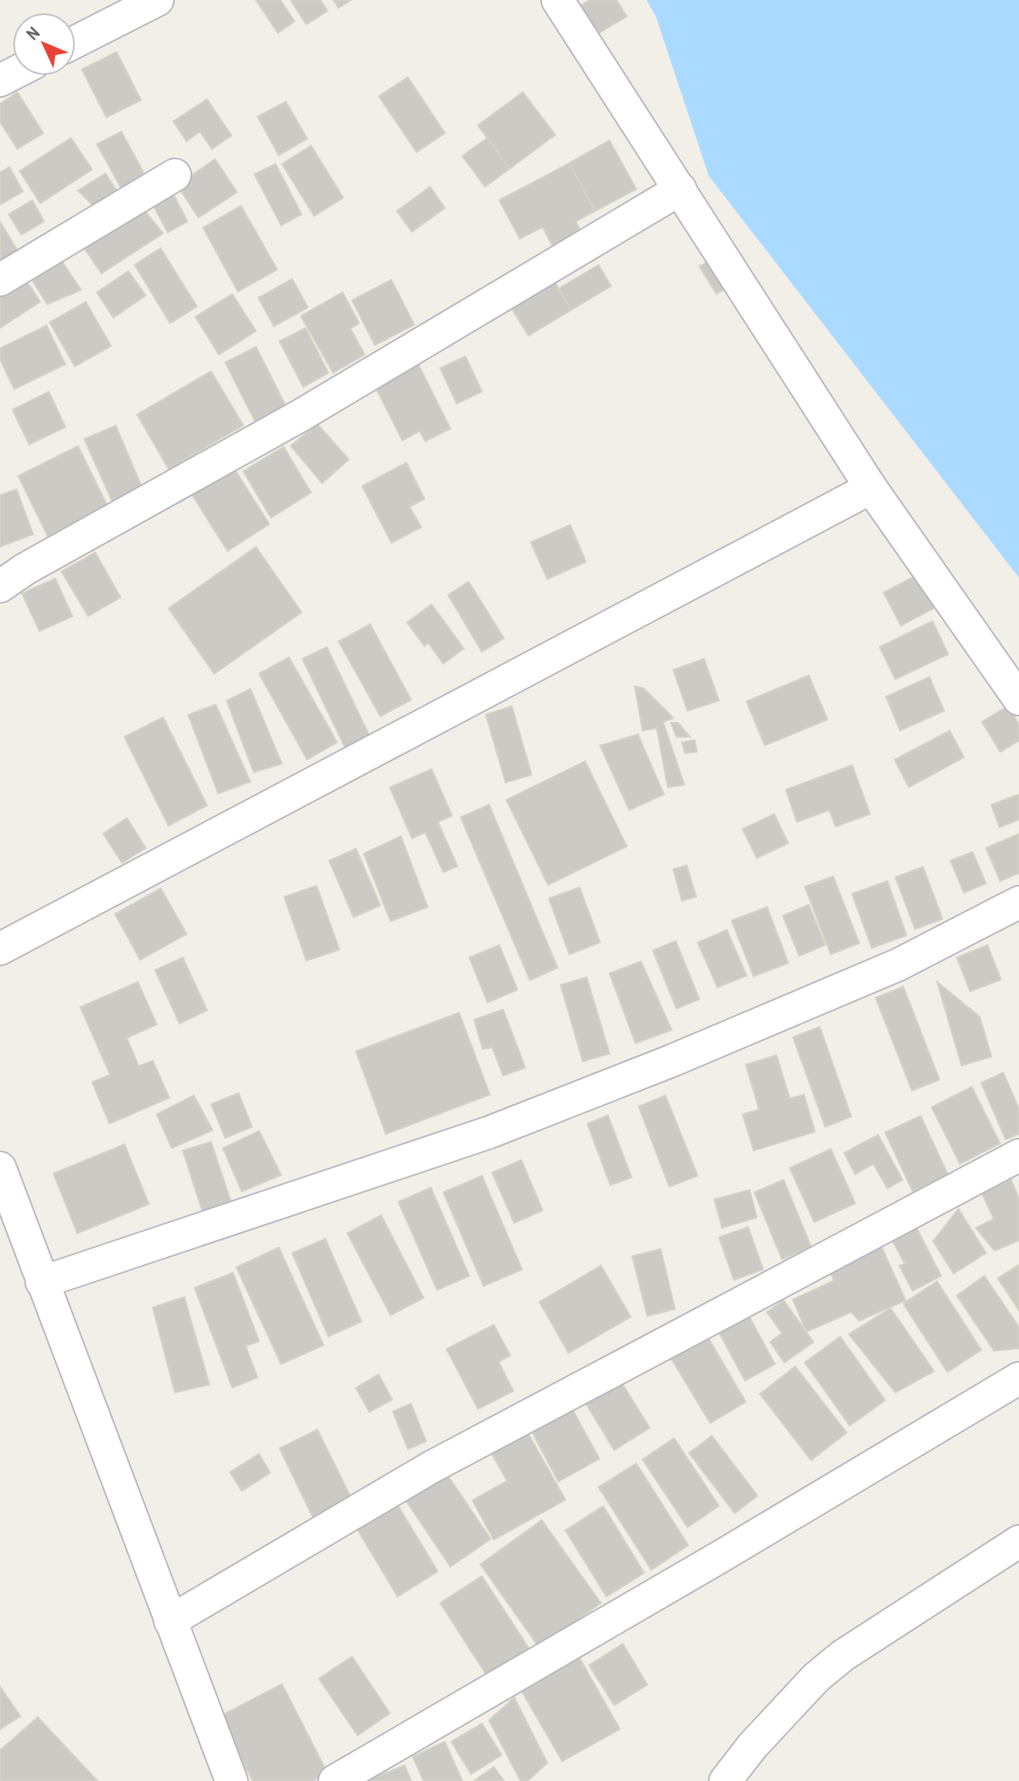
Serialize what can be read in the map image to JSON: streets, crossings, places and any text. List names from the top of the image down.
{
  "north": "top left"
}
